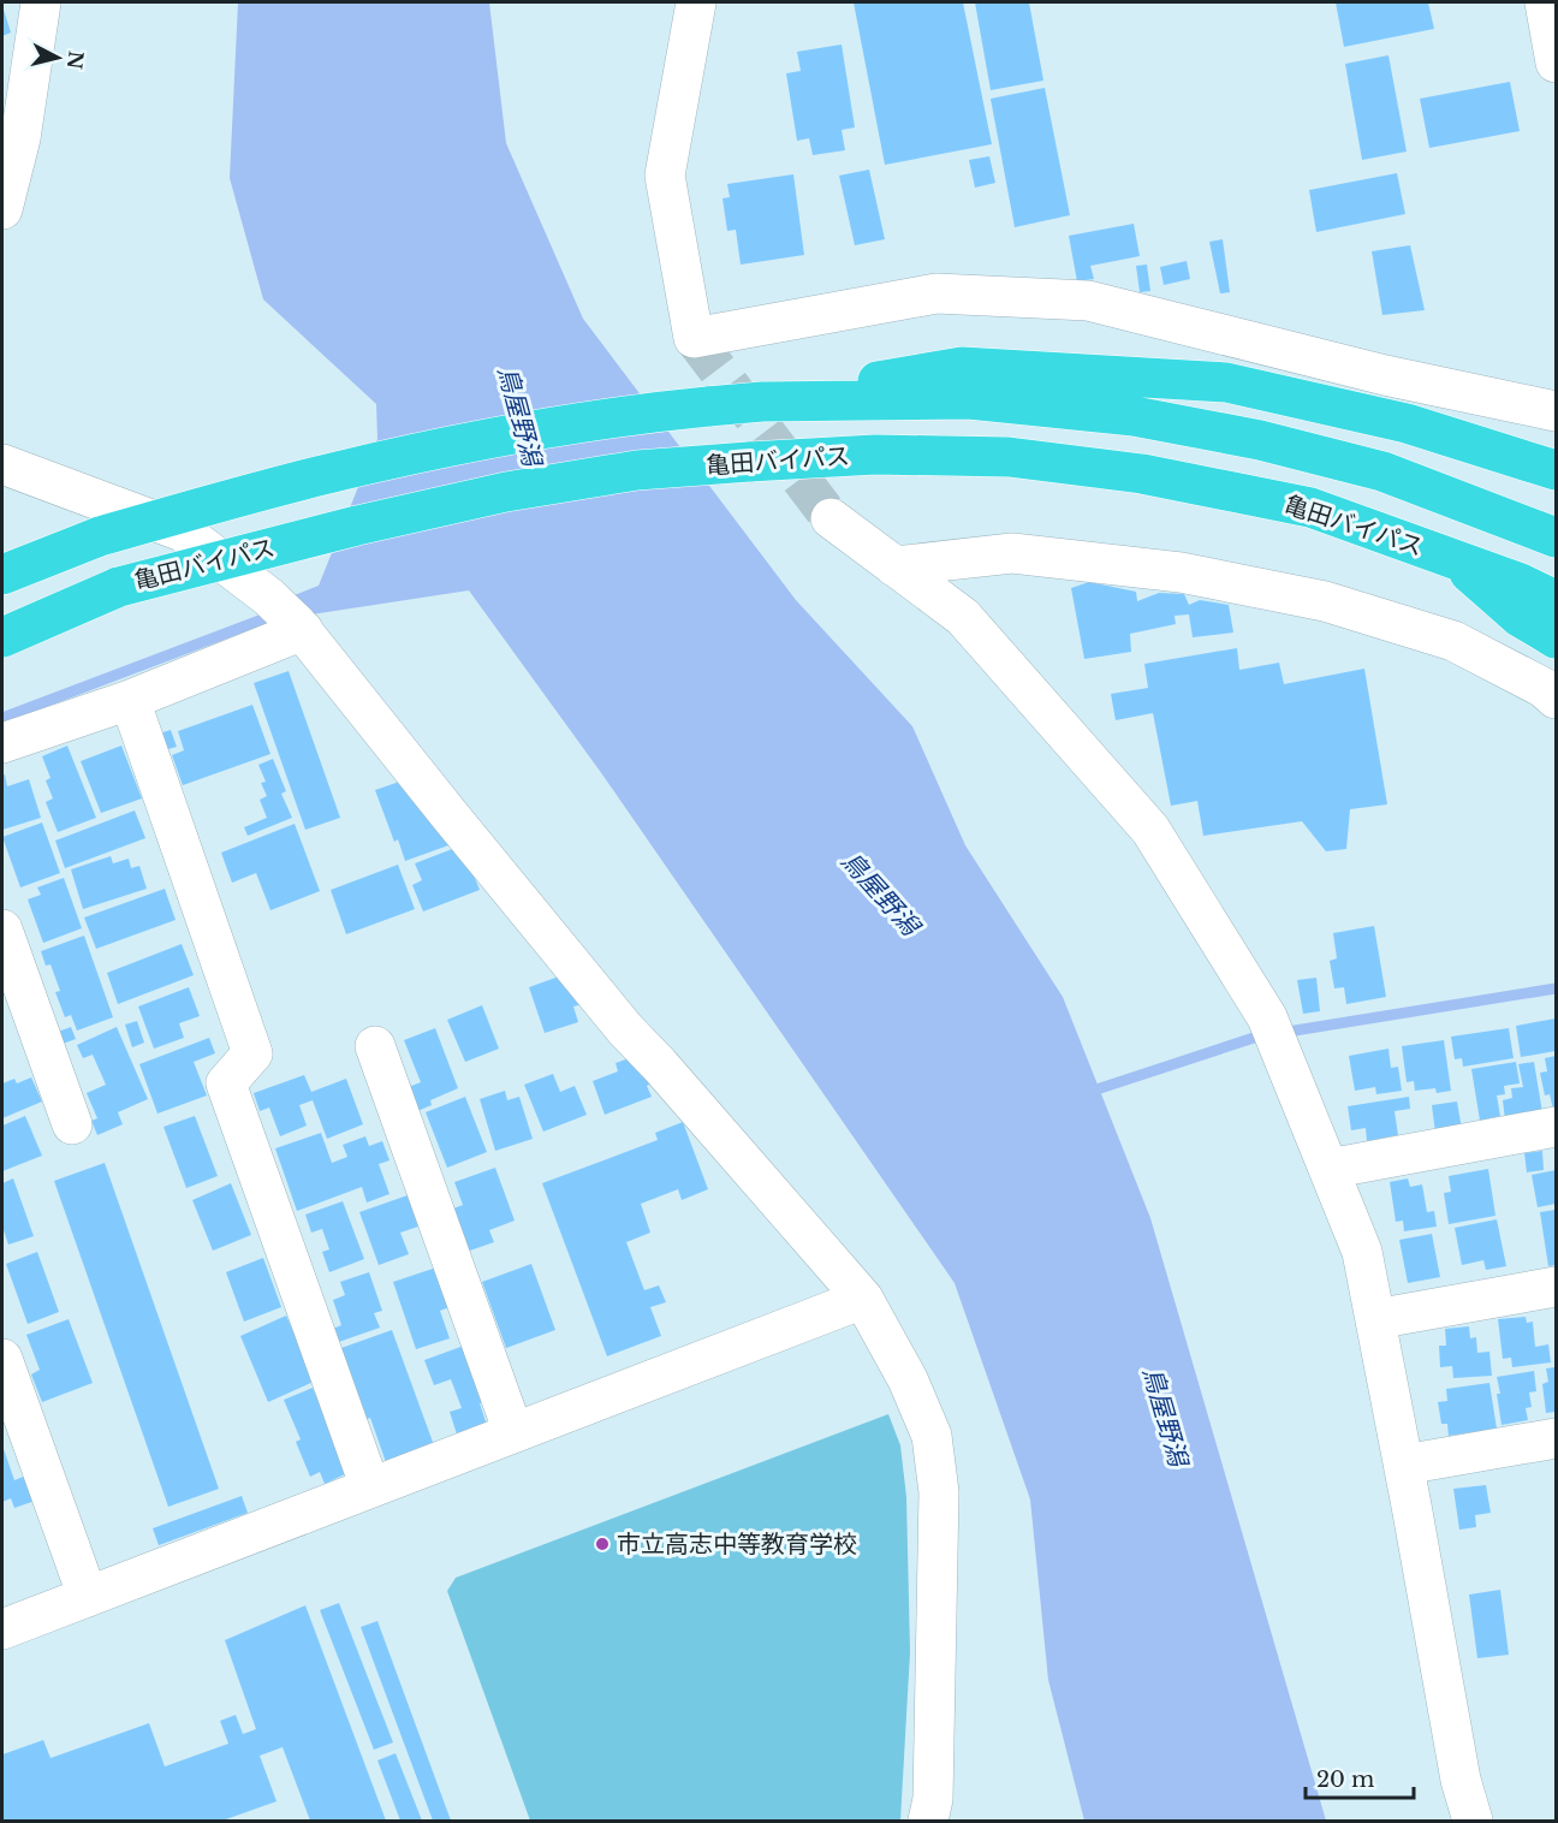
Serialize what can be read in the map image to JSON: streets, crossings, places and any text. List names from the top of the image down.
{
  "streets": {
    "highway": ["亀田バイパス"]
  },
  "water": ["鳥屋野潟"],
  "places": ["市立高志中等教育学校"],
  "scale_bar": "20 m",
  "north": "right"
}
